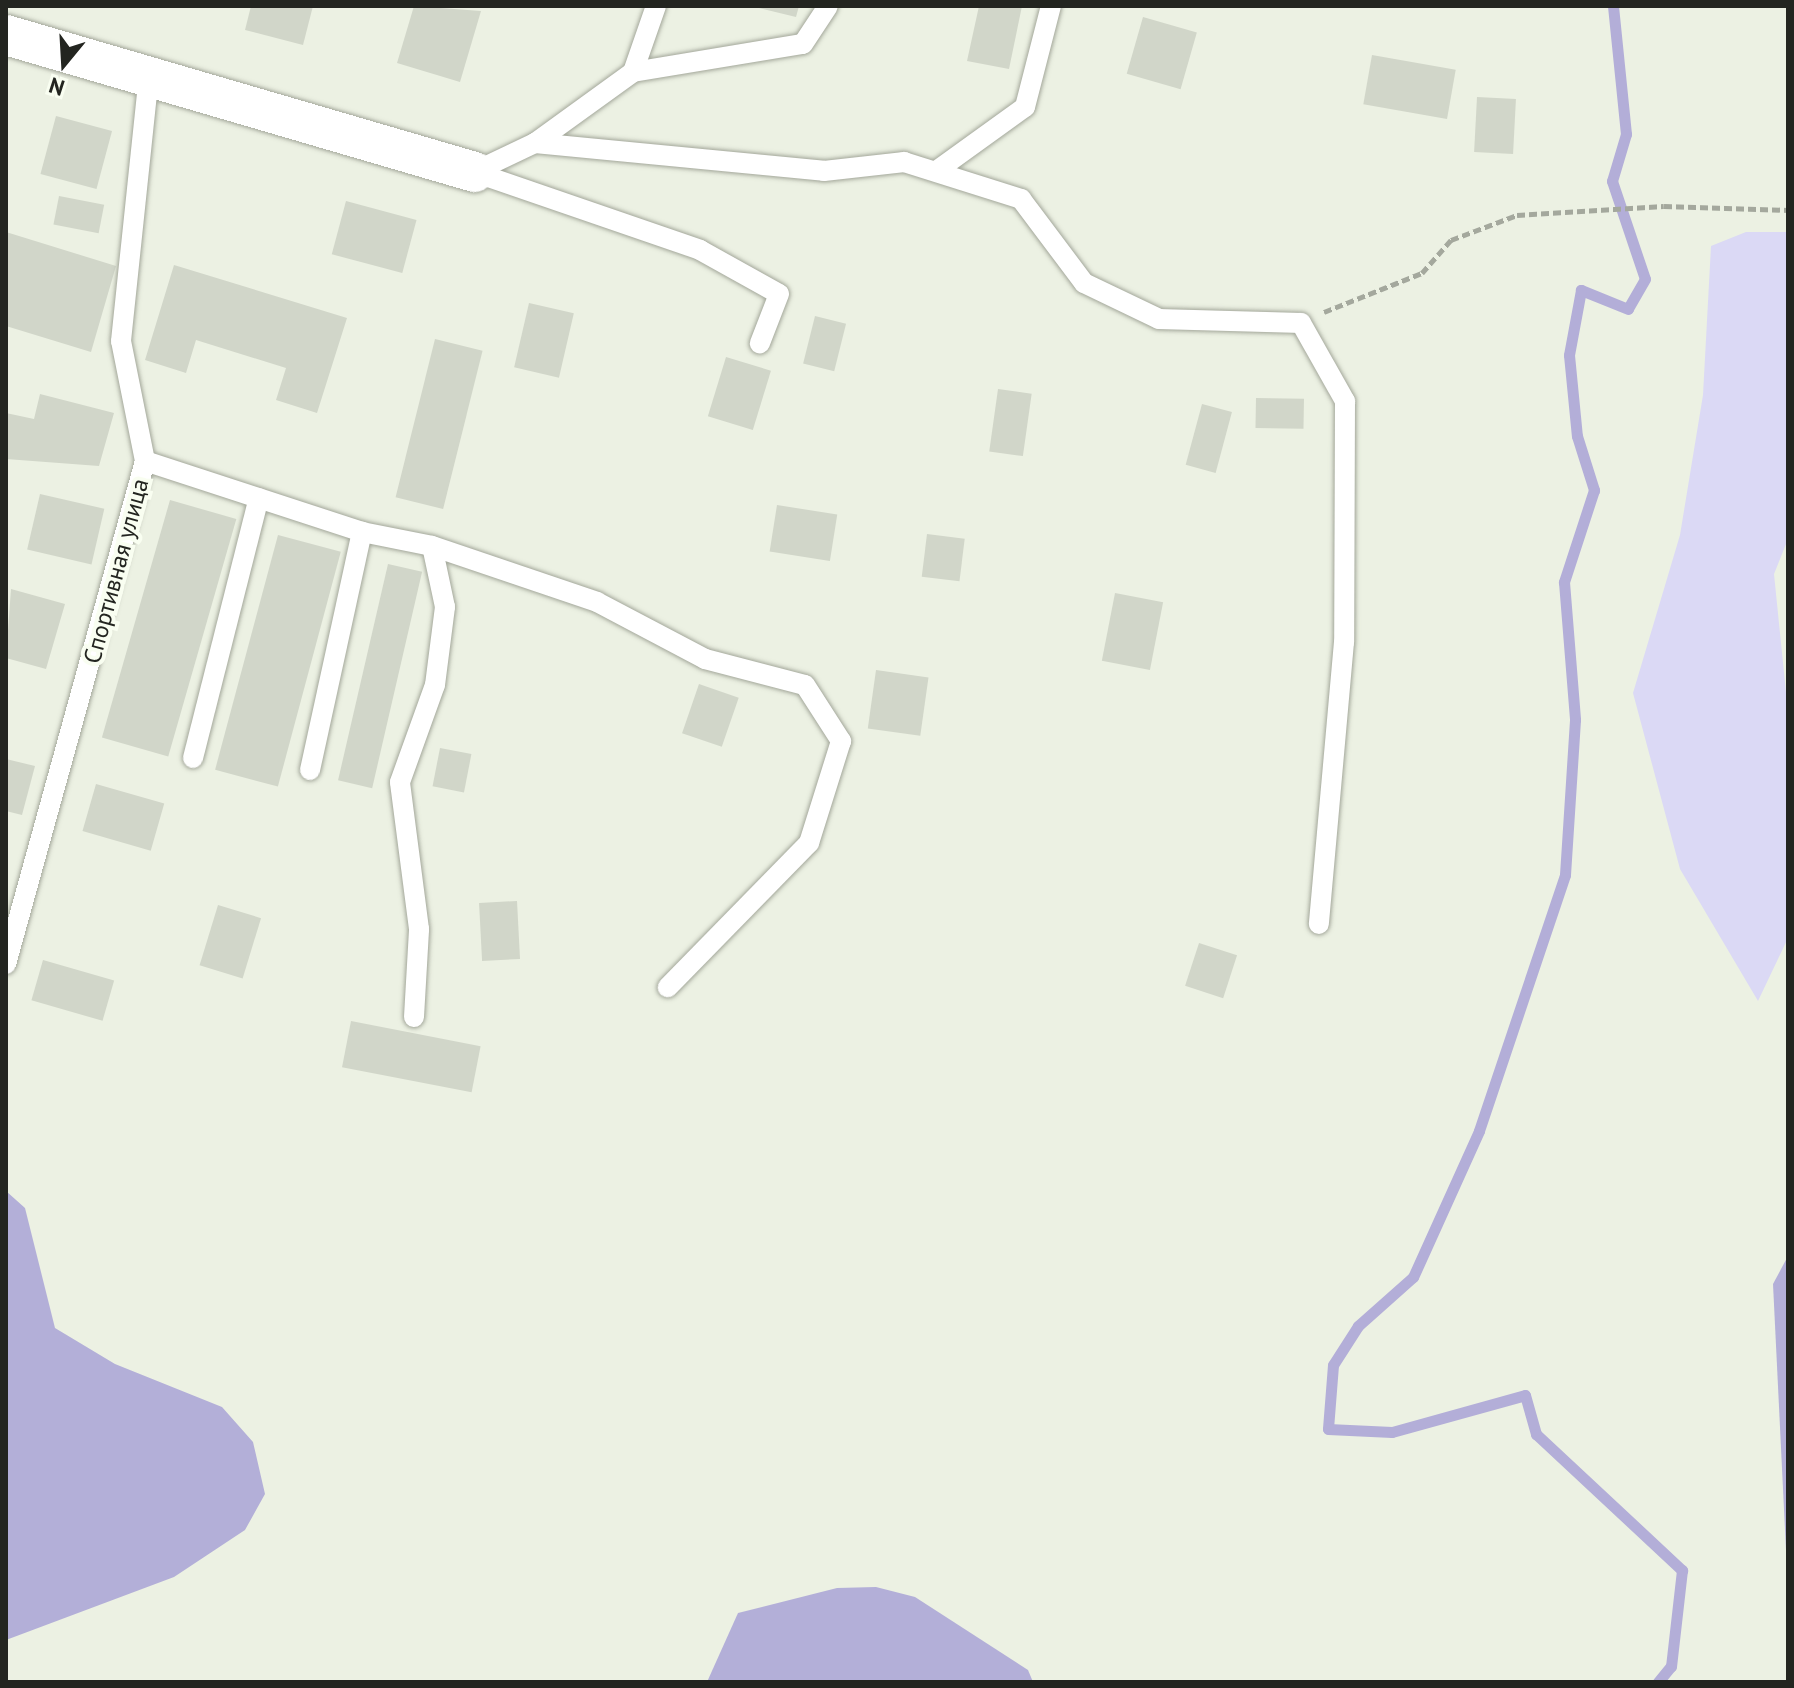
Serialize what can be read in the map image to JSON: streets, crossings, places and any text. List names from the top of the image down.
{
  "streets": {
    "lane": ["Спортивная улица"]
  },
  "north": "bottom"
}
